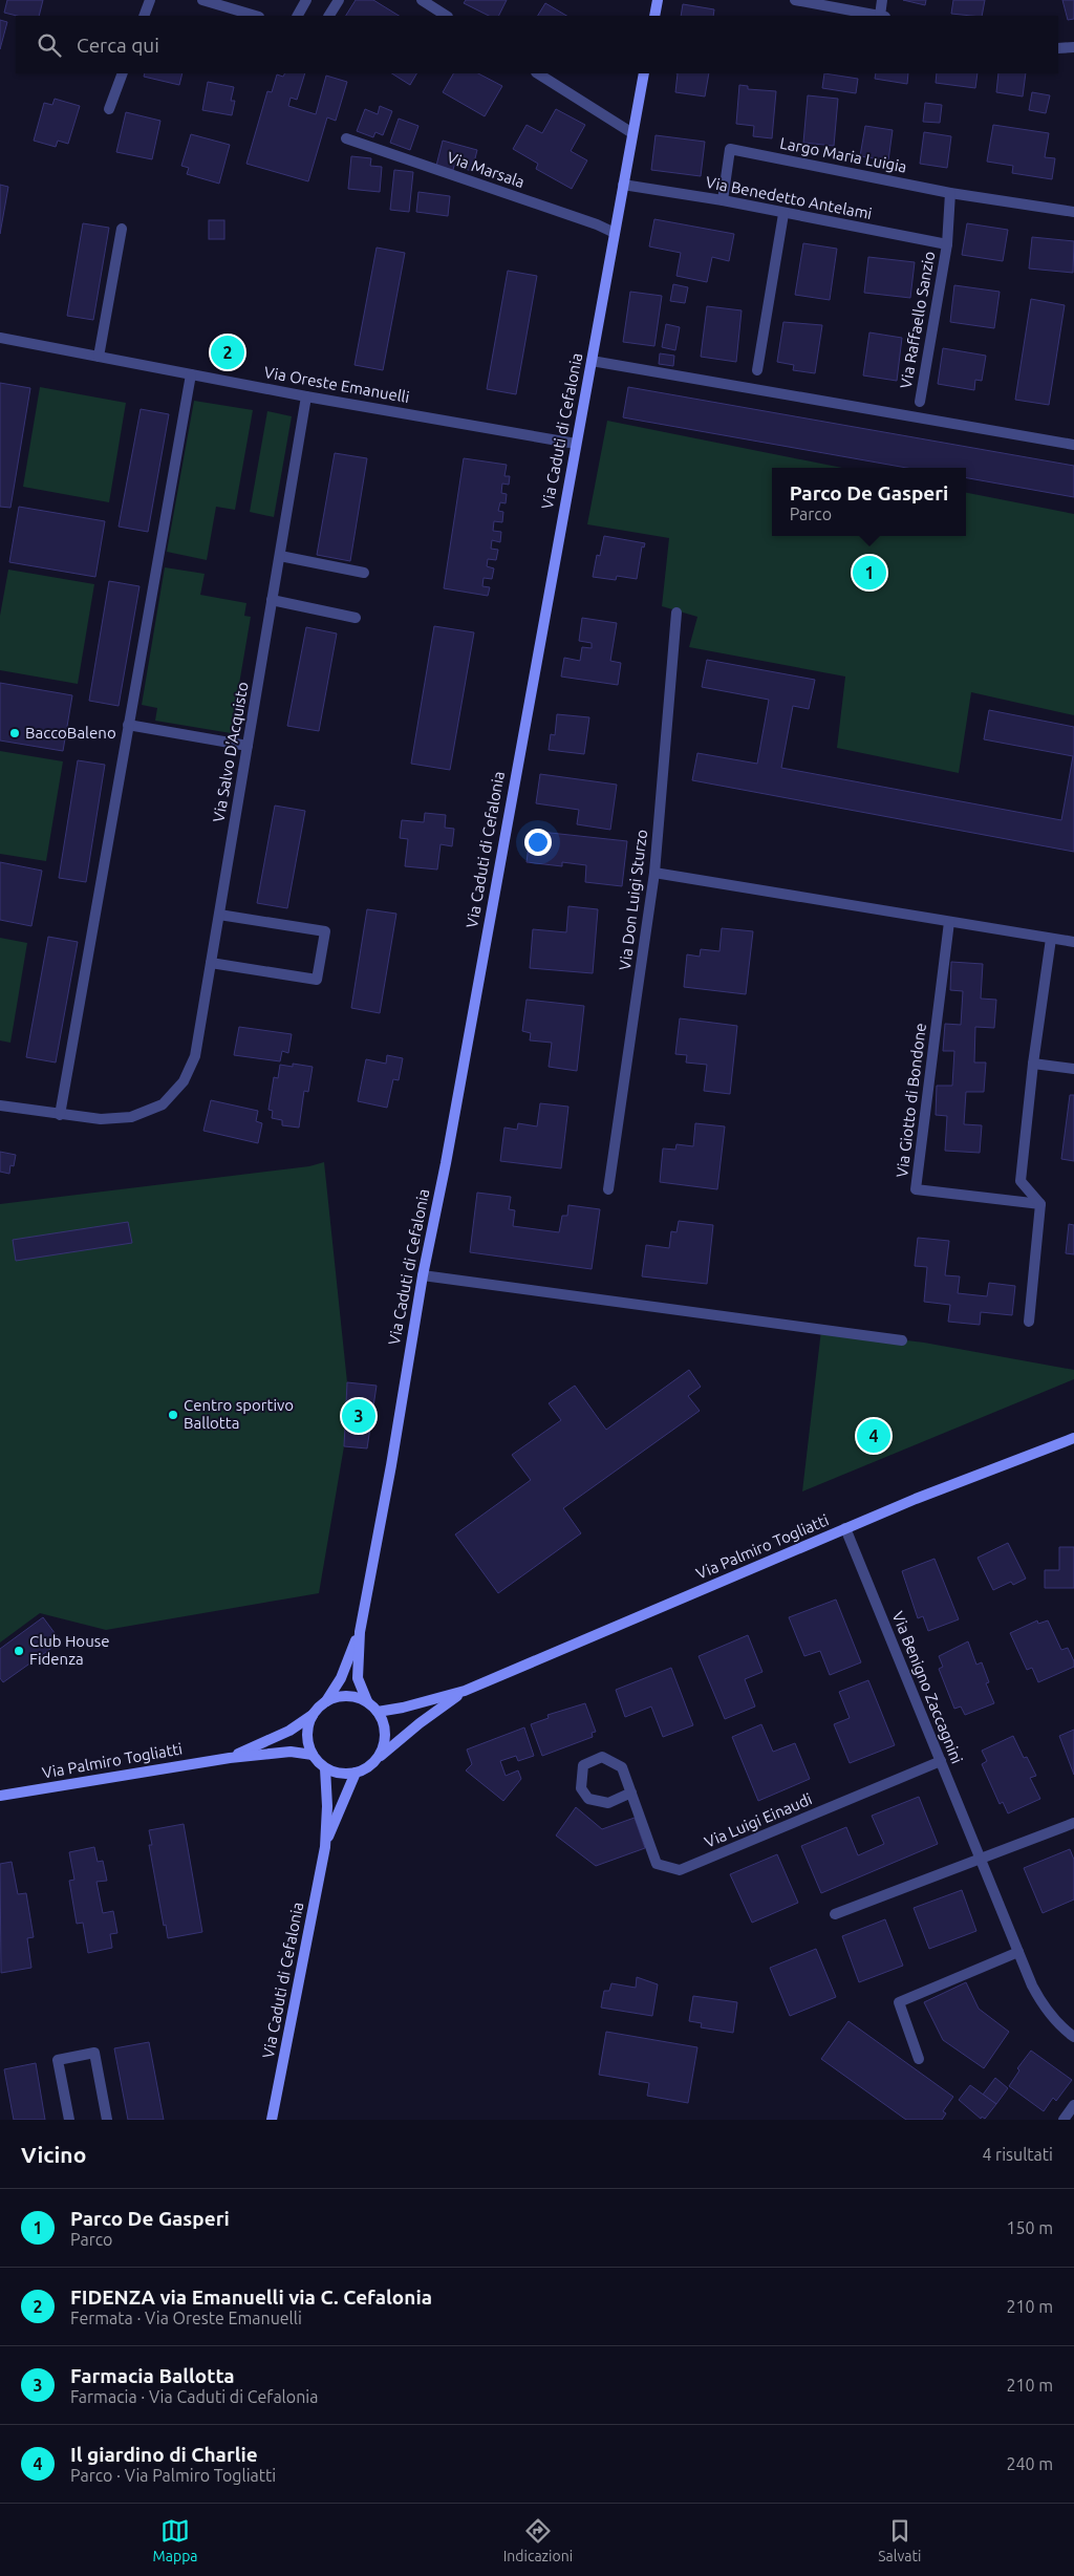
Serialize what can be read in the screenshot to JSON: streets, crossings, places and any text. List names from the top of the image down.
{
  "streets": {
    "street": [
      "Largo Maria Luigia",
      "Via Marsala",
      "Via Benedetto Antelami",
      "Via Raffaello Sanzio",
      "Via Oreste Emanuelli",
      "Via Caduti di Cefalonia",
      "Via Salvo D'Acquisto",
      "Via Don Luigi Sturzo",
      "Via Giotto di Bondone",
      "Via Palmiro Togliatti",
      "Via Benigno Zaccagnini",
      "Via Luigi Einaudi"
    ]
  },
  "crossings": [
    ["Largo Maria Luigia", "Via Benedetto Antelami"],
    ["Via Marsala", "Via Caduti di Cefalonia"],
    ["Via Benedetto Antelami", "Via Raffaello Sanzio"],
    ["Via Benedetto Antelami", "Via Caduti di Cefalonia"],
    ["Via Oreste Emanuelli", "Via Caduti di Cefalonia"],
    ["Via Oreste Emanuelli", "Via Salvo D'Acquisto"],
    ["Via Caduti di Cefalonia", "Via Palmiro Togliatti"],
    ["Via Palmiro Togliatti", "Via Benigno Zaccagnini"],
    ["Via Benigno Zaccagnini", "Via Luigi Einaudi"]
  ],
  "places": ["BaccoBaleno", "Centro sportivo Ballotta", "Club House Fidenza"],
  "page": {
    "search": "Cerca qui",
    "pins": [
      "2",
      "1",
      "3",
      "4"
    ],
    "popup": ["Parco De Gasperi", "Parco"],
    "heading": ["Vicino", "4 risultati"],
    "list": [
      {
        "mark": "1",
        "name": "Parco De Gasperi",
        "note": "Parco",
        "value": "150 m"
      },
      {
        "mark": "2",
        "name": "FIDENZA via Emanuelli via C. Cefalonia",
        "note": "Fermata · Via Oreste Emanuelli",
        "value": "210 m"
      },
      {
        "mark": "3",
        "name": "Farmacia Ballotta",
        "note": "Farmacia · Via Caduti di Cefalonia",
        "value": "210 m"
      },
      {
        "mark": "4",
        "name": "Il giardino di Charlie",
        "note": "Parco · Via Palmiro Togliatti",
        "value": "240 m"
      }
    ],
    "nav": ["Mappa", "Indicazioni", "Salvati"]
  }
}
